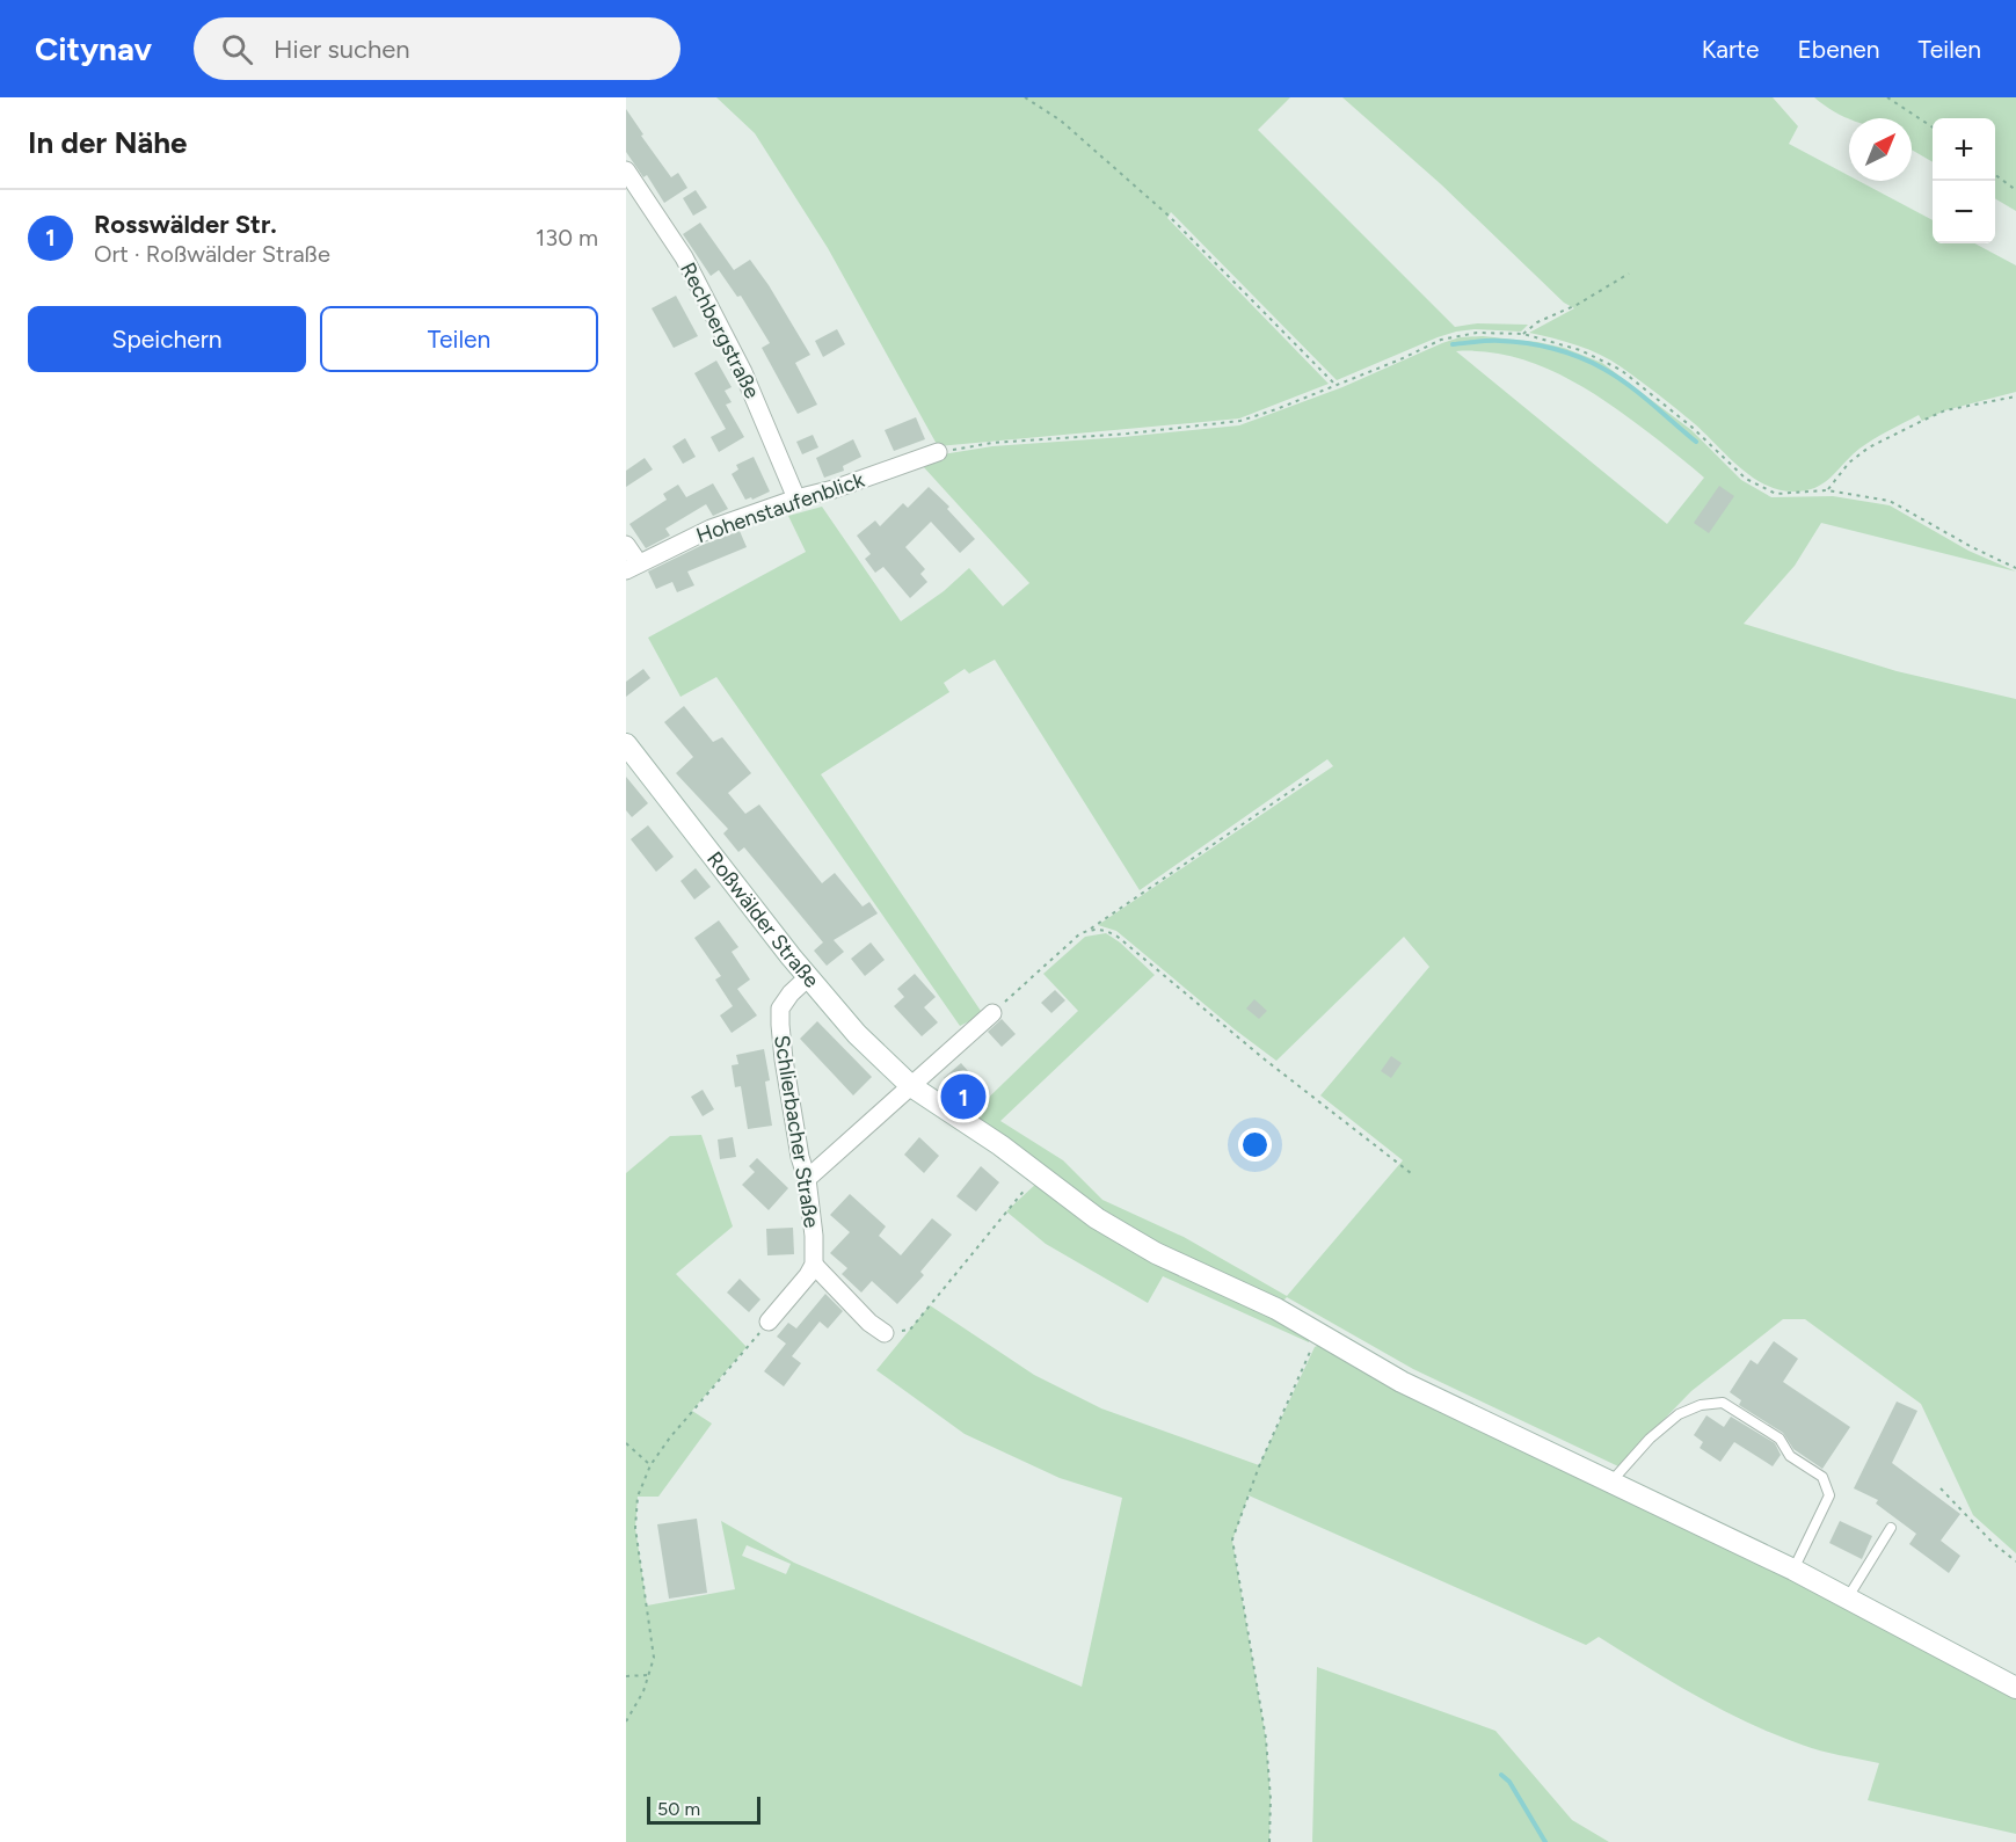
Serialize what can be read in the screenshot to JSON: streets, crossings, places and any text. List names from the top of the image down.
{
  "streets": {
    "street": [
      "Rechbergstraße",
      "Hohenstaufenblick",
      "Roßwälder Straße",
      "Schlierbacher Straße"
    ]
  },
  "crossings": [
    ["Rechbergstraße", "Hohenstaufenblick"],
    ["Roßwälder Straße", "Schlierbacher Straße"]
  ],
  "scale_bar": "50 m",
  "north": "top right",
  "page": {
    "header": "Citynav",
    "search": "Hier suchen",
    "nav": ["Karte", "Ebenen", "Teilen"],
    "heading": "In der Nähe",
    "map_buttons": ["+", "−"],
    "list": [
      {
        "mark": "1",
        "name": "Rosswälder Str.",
        "note": "Ort · Roßwälder Straße",
        "value": "130 m"
      }
    ],
    "buttons": ["Speichern", "Teilen"],
    "pins": "1",
    "scale": "50 m"
  }
}
